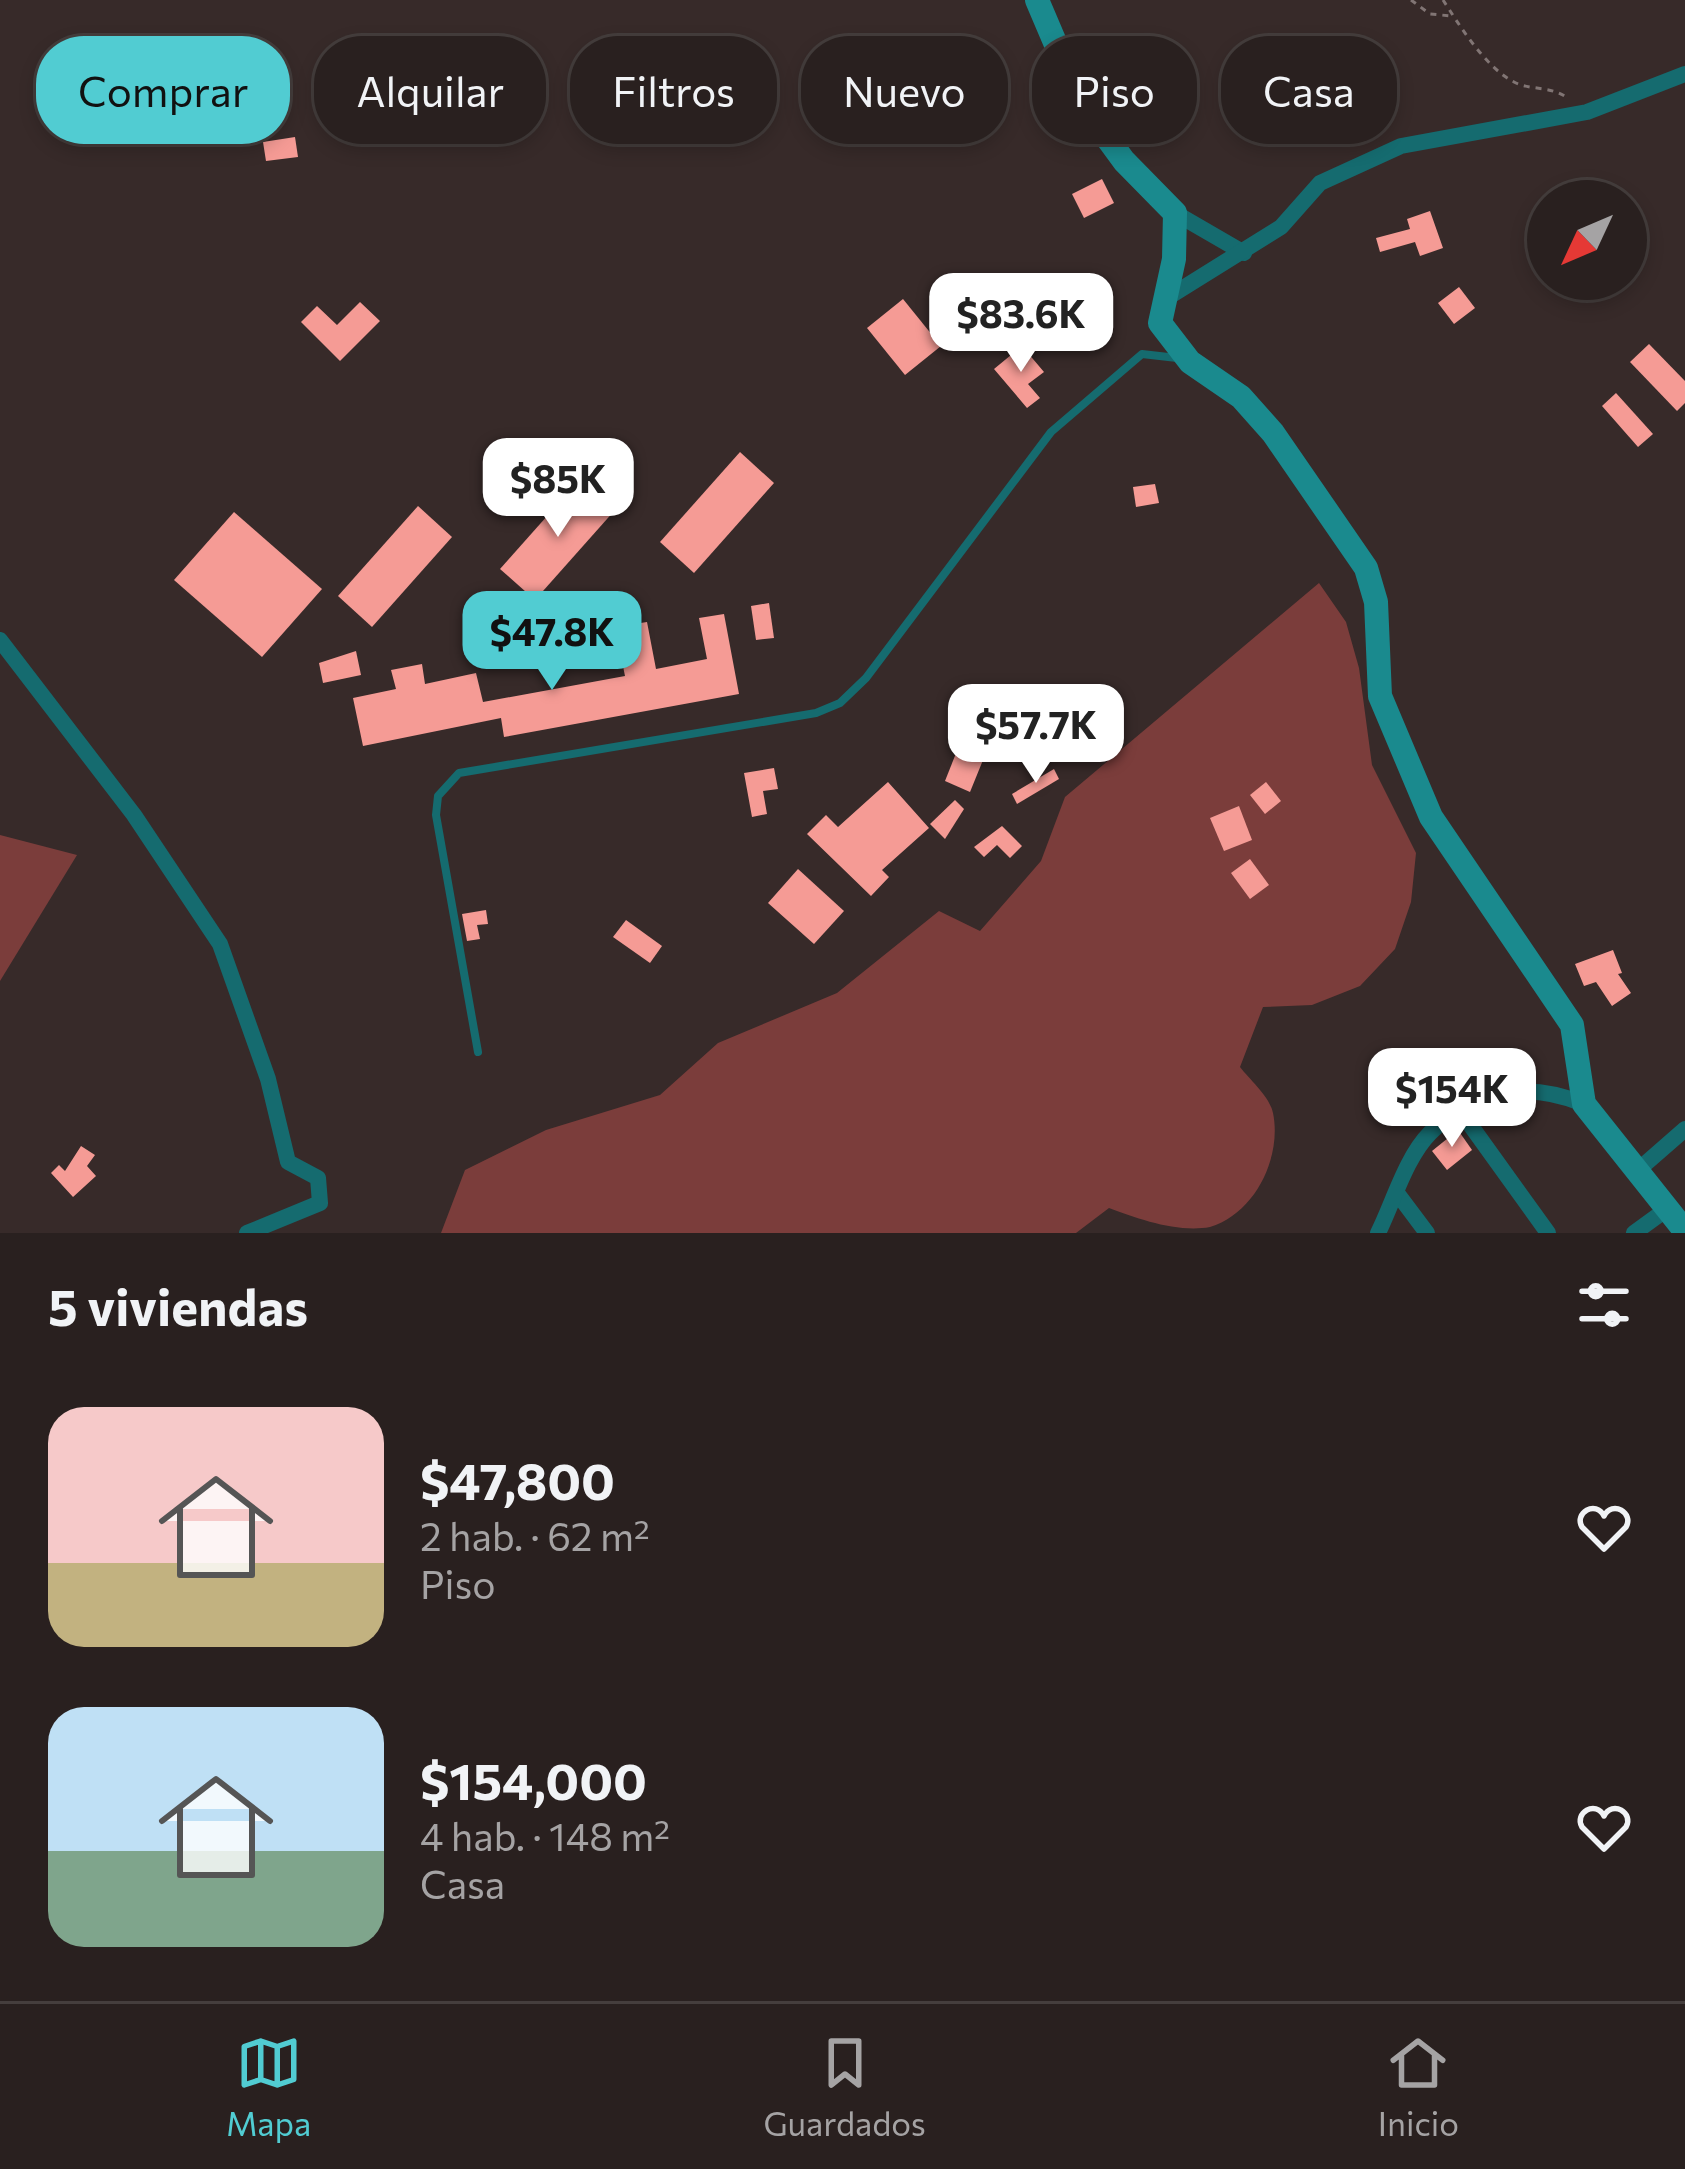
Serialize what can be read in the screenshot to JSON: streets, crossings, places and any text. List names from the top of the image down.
{
  "north": "bottom left",
  "page": {
    "chip": [
      "Comprar",
      "Alquilar",
      "Filtros",
      "Nuevo",
      "Piso",
      "Casa"
    ],
    "price": [
      "$83.6K",
      "$85K",
      "$47.8K",
      "$57.7K",
      "$154K"
    ],
    "heading": "5 viviendas",
    "list": [
      {
        "name": "$47,800",
        "note": "2 hab. · 62 m² · Piso"
      },
      {
        "name": "$154,000",
        "note": "4 hab. · 148 m² · Casa"
      }
    ],
    "tabs": ["Mapa", "Guardados", "Inicio"]
  }
}
